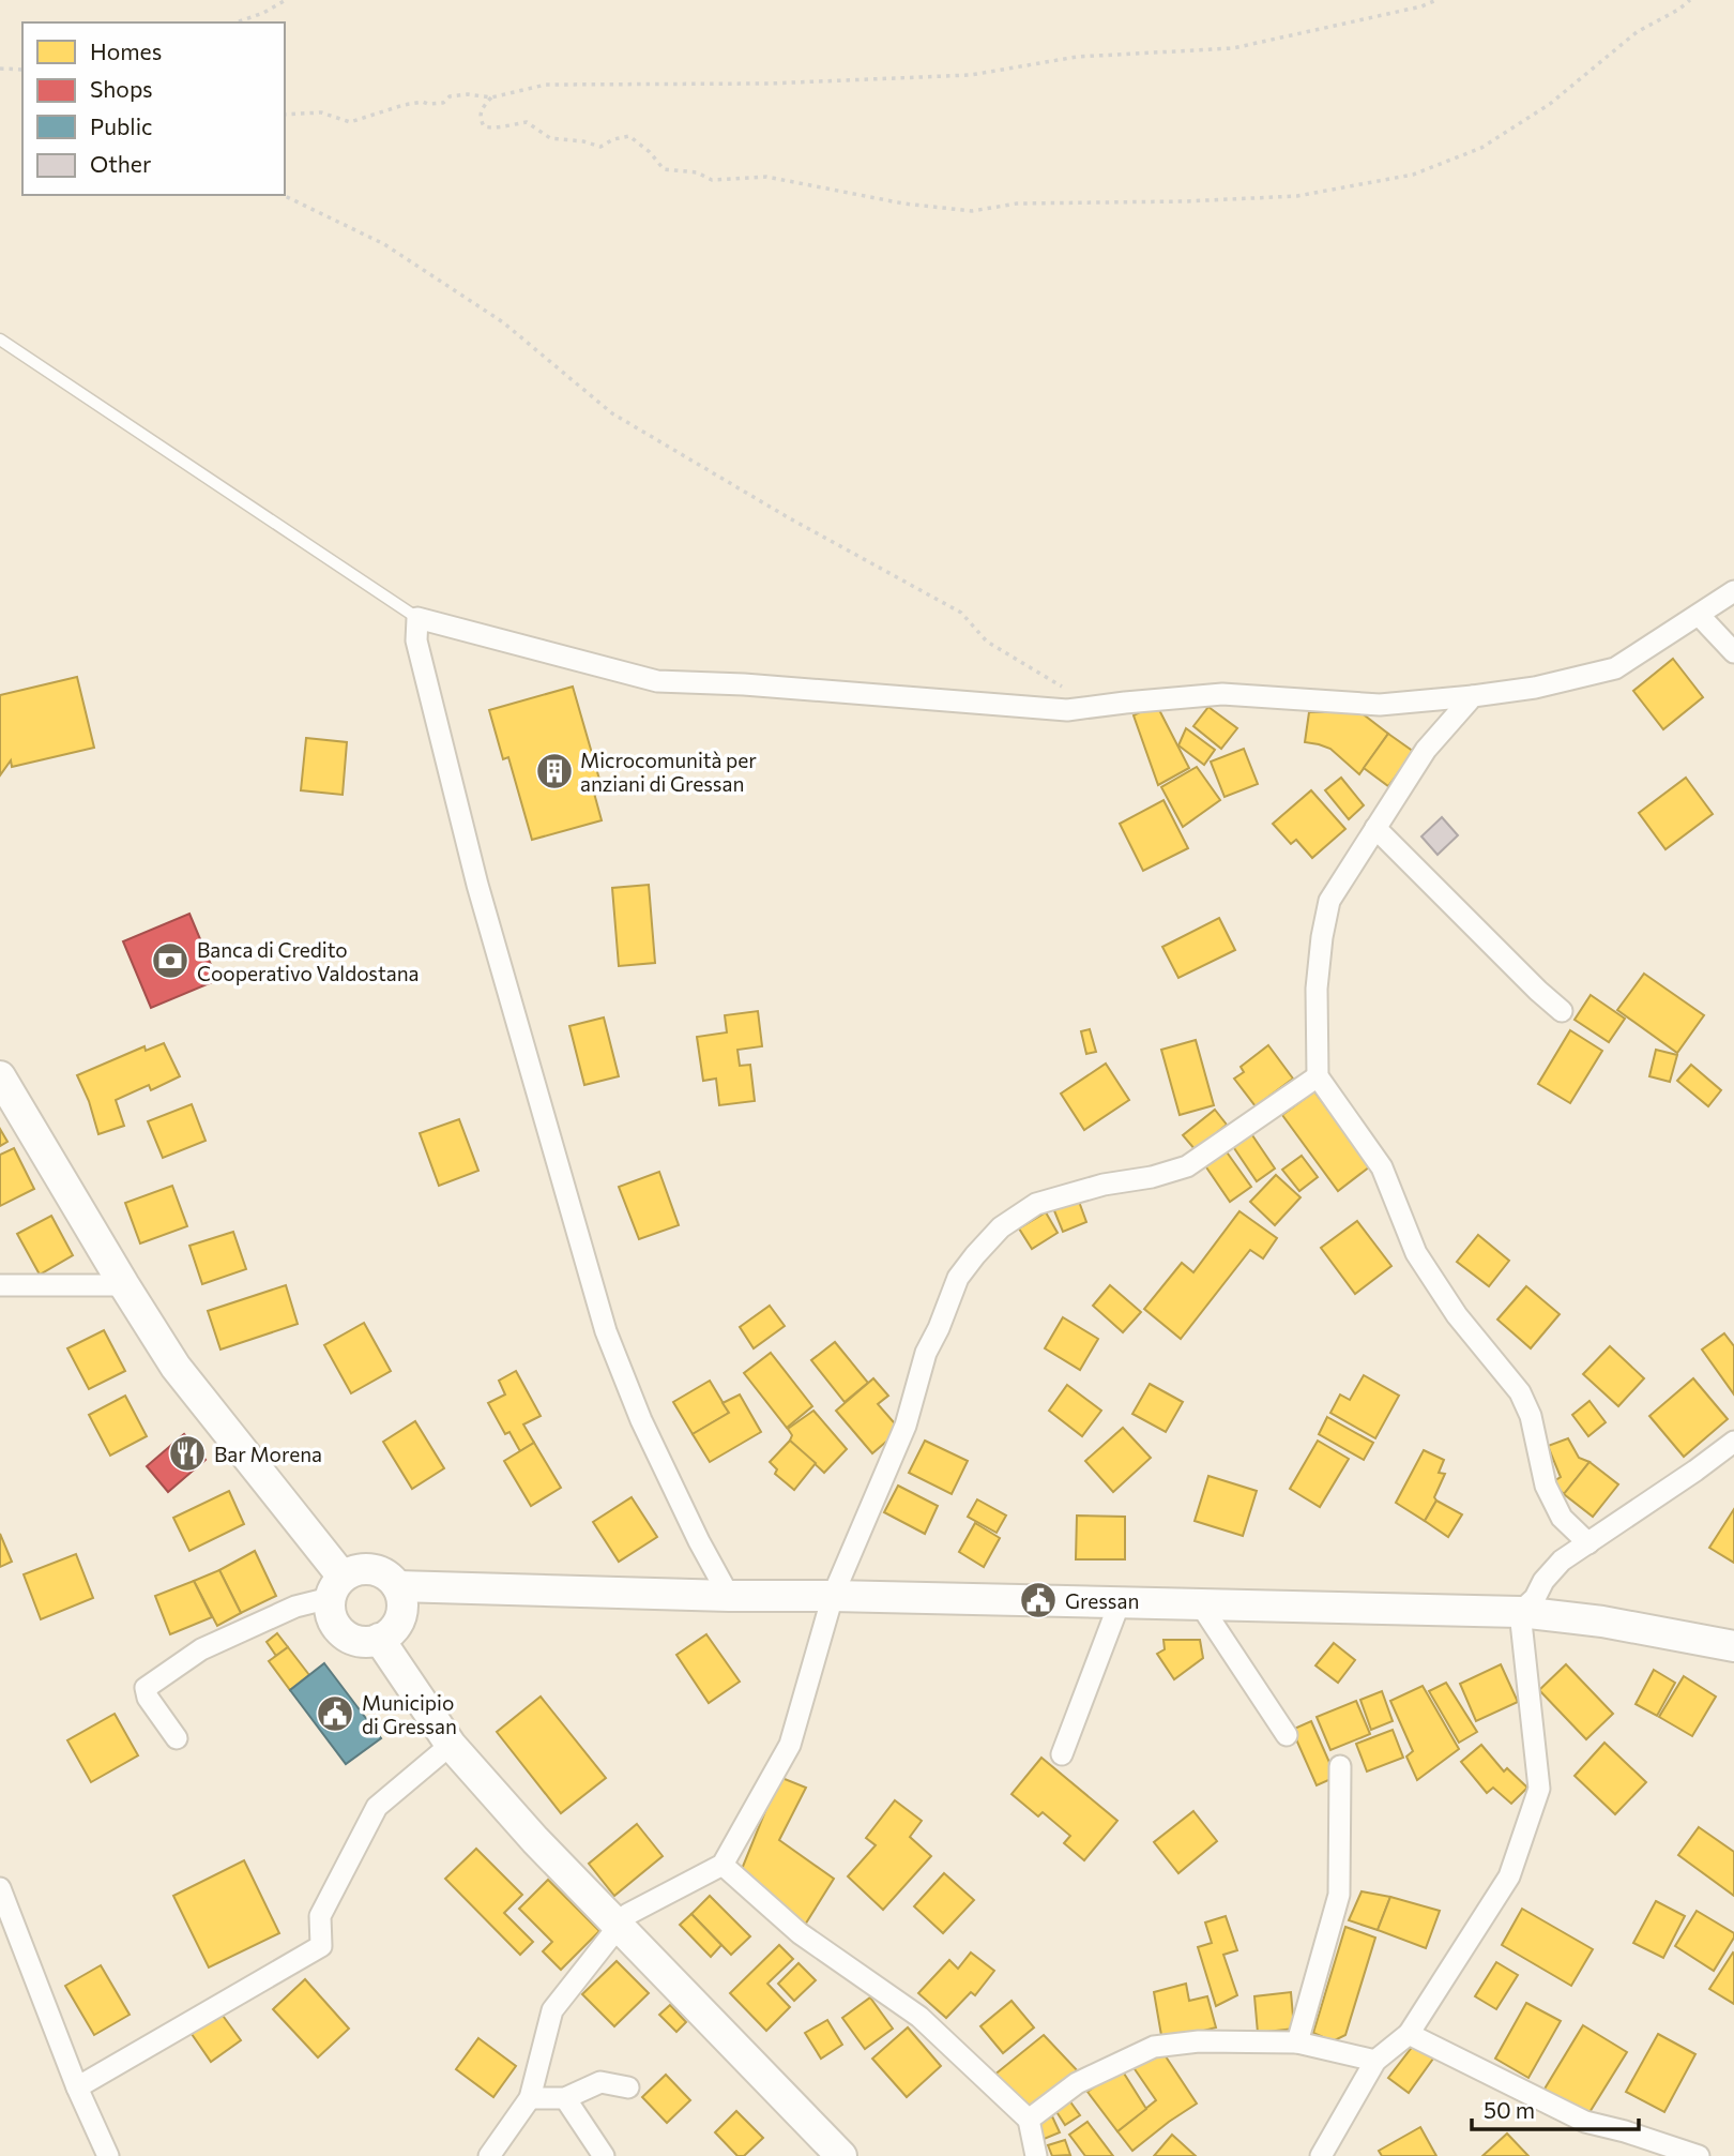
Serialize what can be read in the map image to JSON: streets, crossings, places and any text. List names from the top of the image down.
{
  "places": {
    "building": ["Microcomunità per anziani di Gressan"],
    "bank": ["Banca di Credito Cooperativo Valdostana"],
    "restaurant": ["Bar Morena"],
    "public building": ["Gressan", "Municipio di Gressan"]
  },
  "legend": [
    "Homes",
    "Shops",
    "Public",
    "Other"
  ],
  "scale_bar": "50 m"
}
